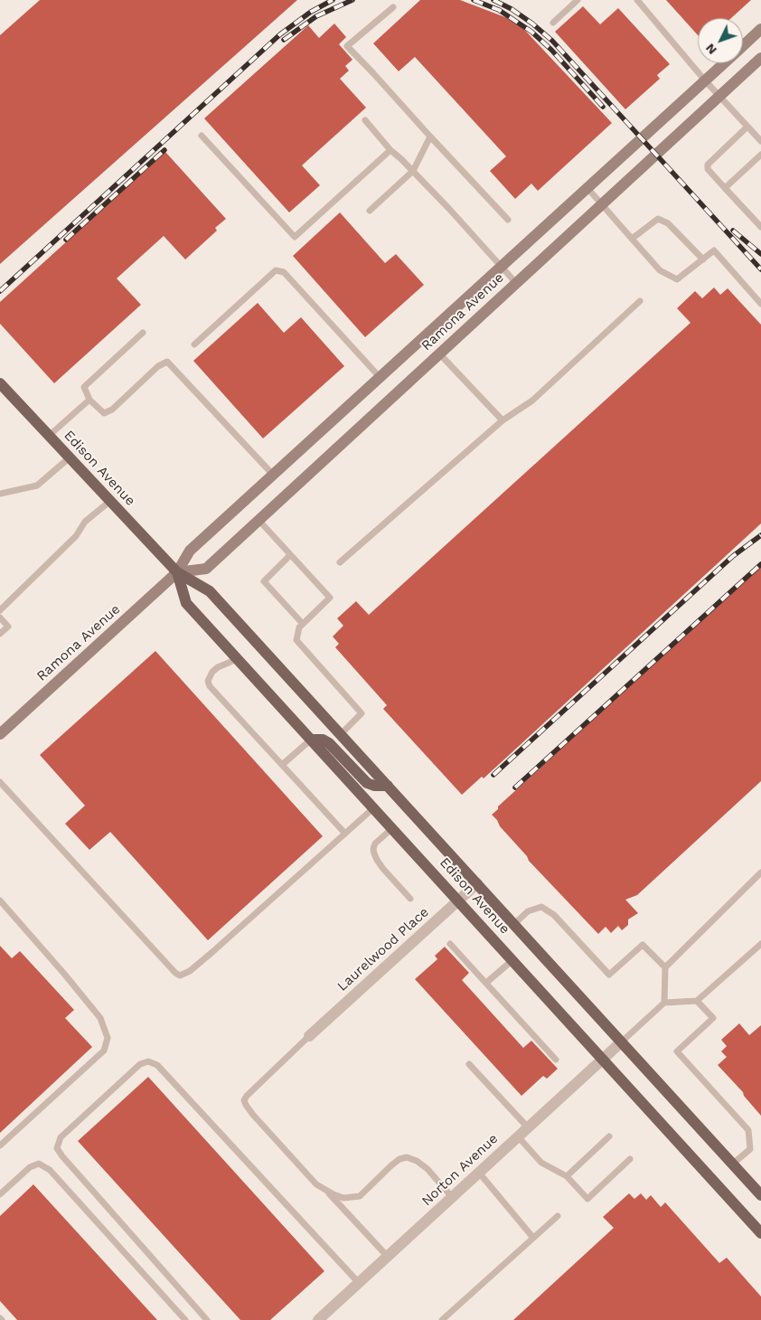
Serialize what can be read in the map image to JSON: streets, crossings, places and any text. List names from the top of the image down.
{
  "streets": {
    "main road": ["Ramona Avenue", "Edison Avenue"],
    "street": ["Laurelwood Place", "Norton Avenue"]
  },
  "crossings": [
    ["Ramona Avenue", "Edison Avenue"],
    ["Edison Avenue", "Laurelwood Place"],
    ["Edison Avenue", "Norton Avenue"]
  ],
  "north": "bottom left"
}
